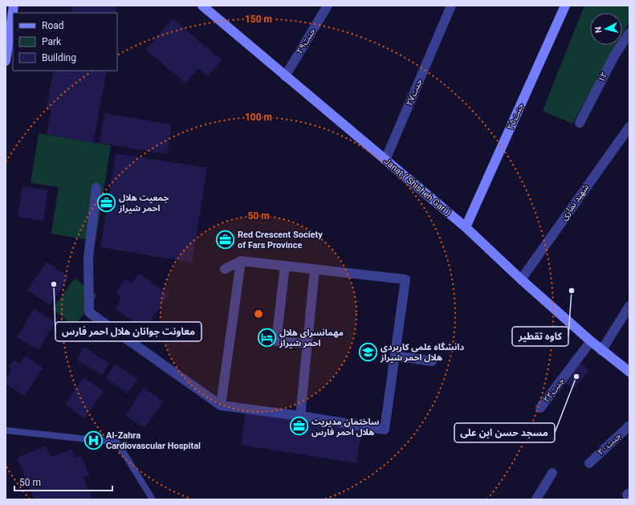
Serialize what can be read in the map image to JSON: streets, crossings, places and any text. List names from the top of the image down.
{
  "streets": {
    "street": [
      "جنت۲۹",
      "۱۲",
      "جنت۲۷",
      "جنت۲۵",
      "Janat ( Shisheh Gari )",
      "شهید نمازی",
      "جنت۲۲",
      "جنت۲۰"
    ]
  },
  "crossings": [
    ["جنت۲۹", "Janat ( Shisheh Gari )"],
    ["جنت۲۷", "Janat ( Shisheh Gari )"],
    ["جنت۲۵", "Janat ( Shisheh Gari )"],
    ["Janat ( Shisheh Gari )", "شهید نمازی"],
    ["Janat ( Shisheh Gari )", "جنت۲۲"]
  ],
  "places": {
    "office": ["جمعیت هلال احمر شیراز", "Red Crescent Society of Fars Province", "ساختمان مدیریت هلال احمر فارس"],
    "other": ["معاونت جوانان هلال احمر فارس", "کاوه تقطیر", "مسجد حسن ابن علی"],
    "hotel": ["مهمانسرای هلال احمر شیراز"],
    "school or university": ["دانشگاه علمی کاربردی هلال احمر شیراز"],
    "hospital": ["Al-Zahra Cardiovascular Hospital"]
  },
  "legend": ["Road", "Park", "Building"],
  "scale_bar": "50 m",
  "north": "left",
  "rings": ["150 m", "100 m", "50 m"]
}
